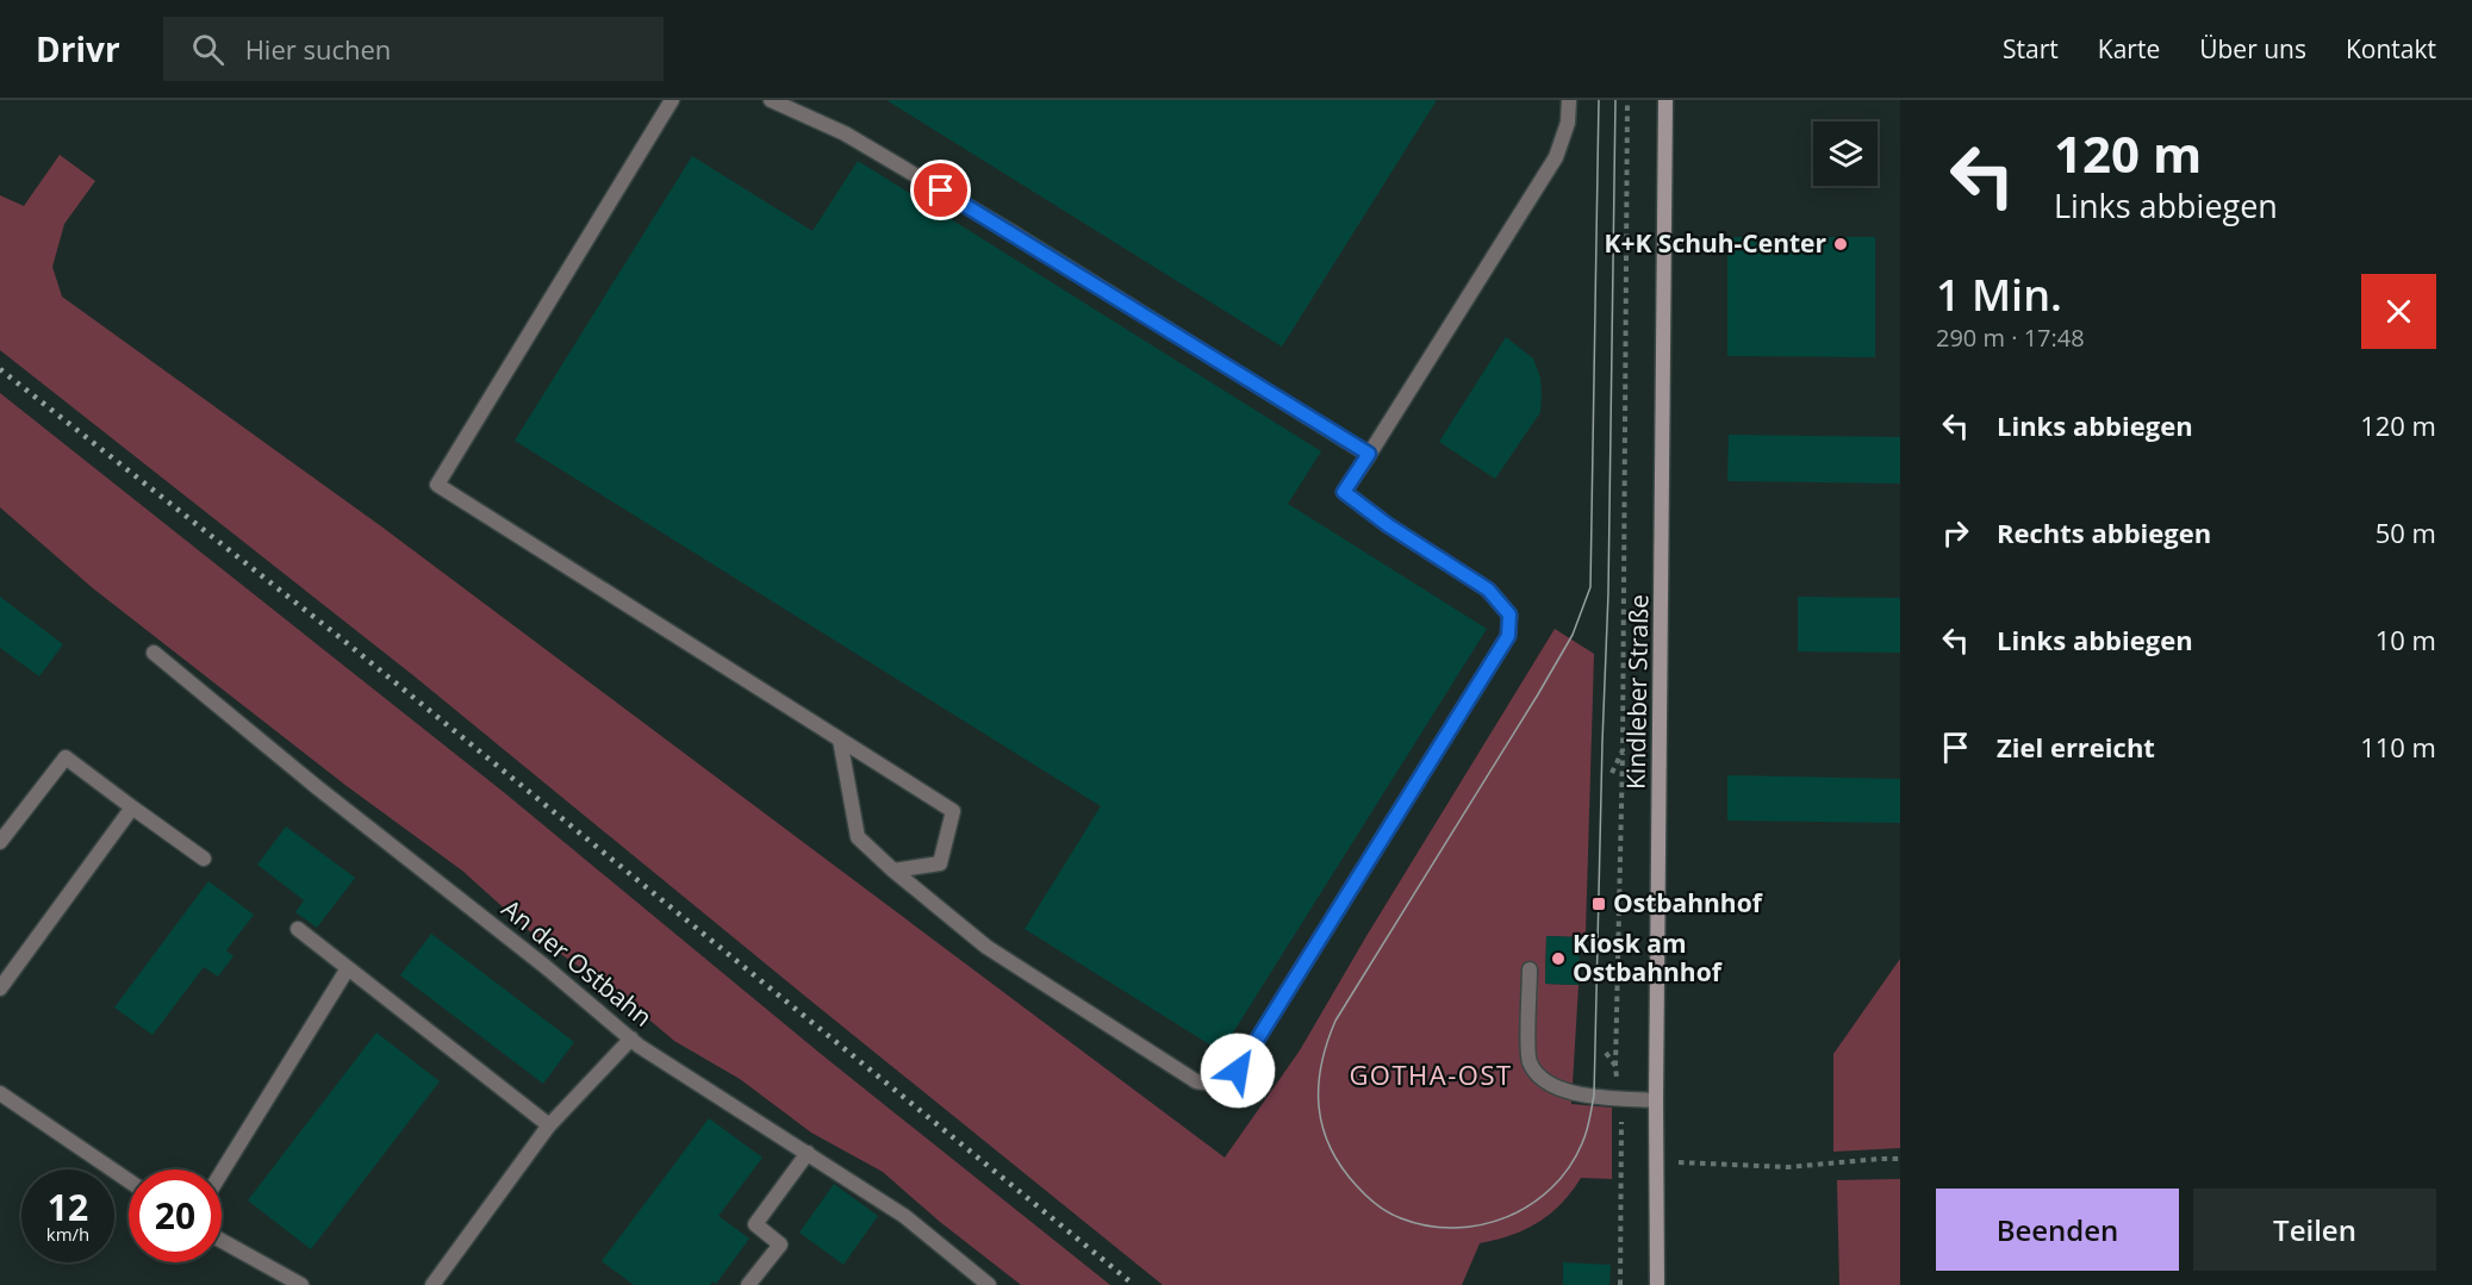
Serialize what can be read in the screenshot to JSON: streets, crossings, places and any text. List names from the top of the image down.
{
  "streets": {
    "main road": ["Kindleber Straße"],
    "lane": ["An der Ostbahn"]
  },
  "districts": ["GOTHA-OST"],
  "places": {
    "other": ["K+K Schuh-Center", "Kiosk am Ostbahnhof"],
    "transit": ["Ostbahnhof"]
  },
  "page": {
    "header": "Drivr",
    "search": "Hier suchen",
    "nav": [
      "Start",
      "Karte",
      "Über uns",
      "Kontakt"
    ],
    "turn": ["120 m", "Links abbiegen"],
    "heading": ["1 Min.", "290 m · 17:48"],
    "list": [
      {
        "name": "Links abbiegen",
        "value": "120 m"
      },
      {
        "name": "Rechts abbiegen",
        "value": "50 m"
      },
      {
        "name": "Links abbiegen",
        "value": "10 m"
      },
      {
        "name": "Ziel erreicht",
        "value": "110 m"
      }
    ],
    "speed": "12 km/h",
    "limit": "20",
    "buttons": ["Beenden", "Teilen"]
  }
}
